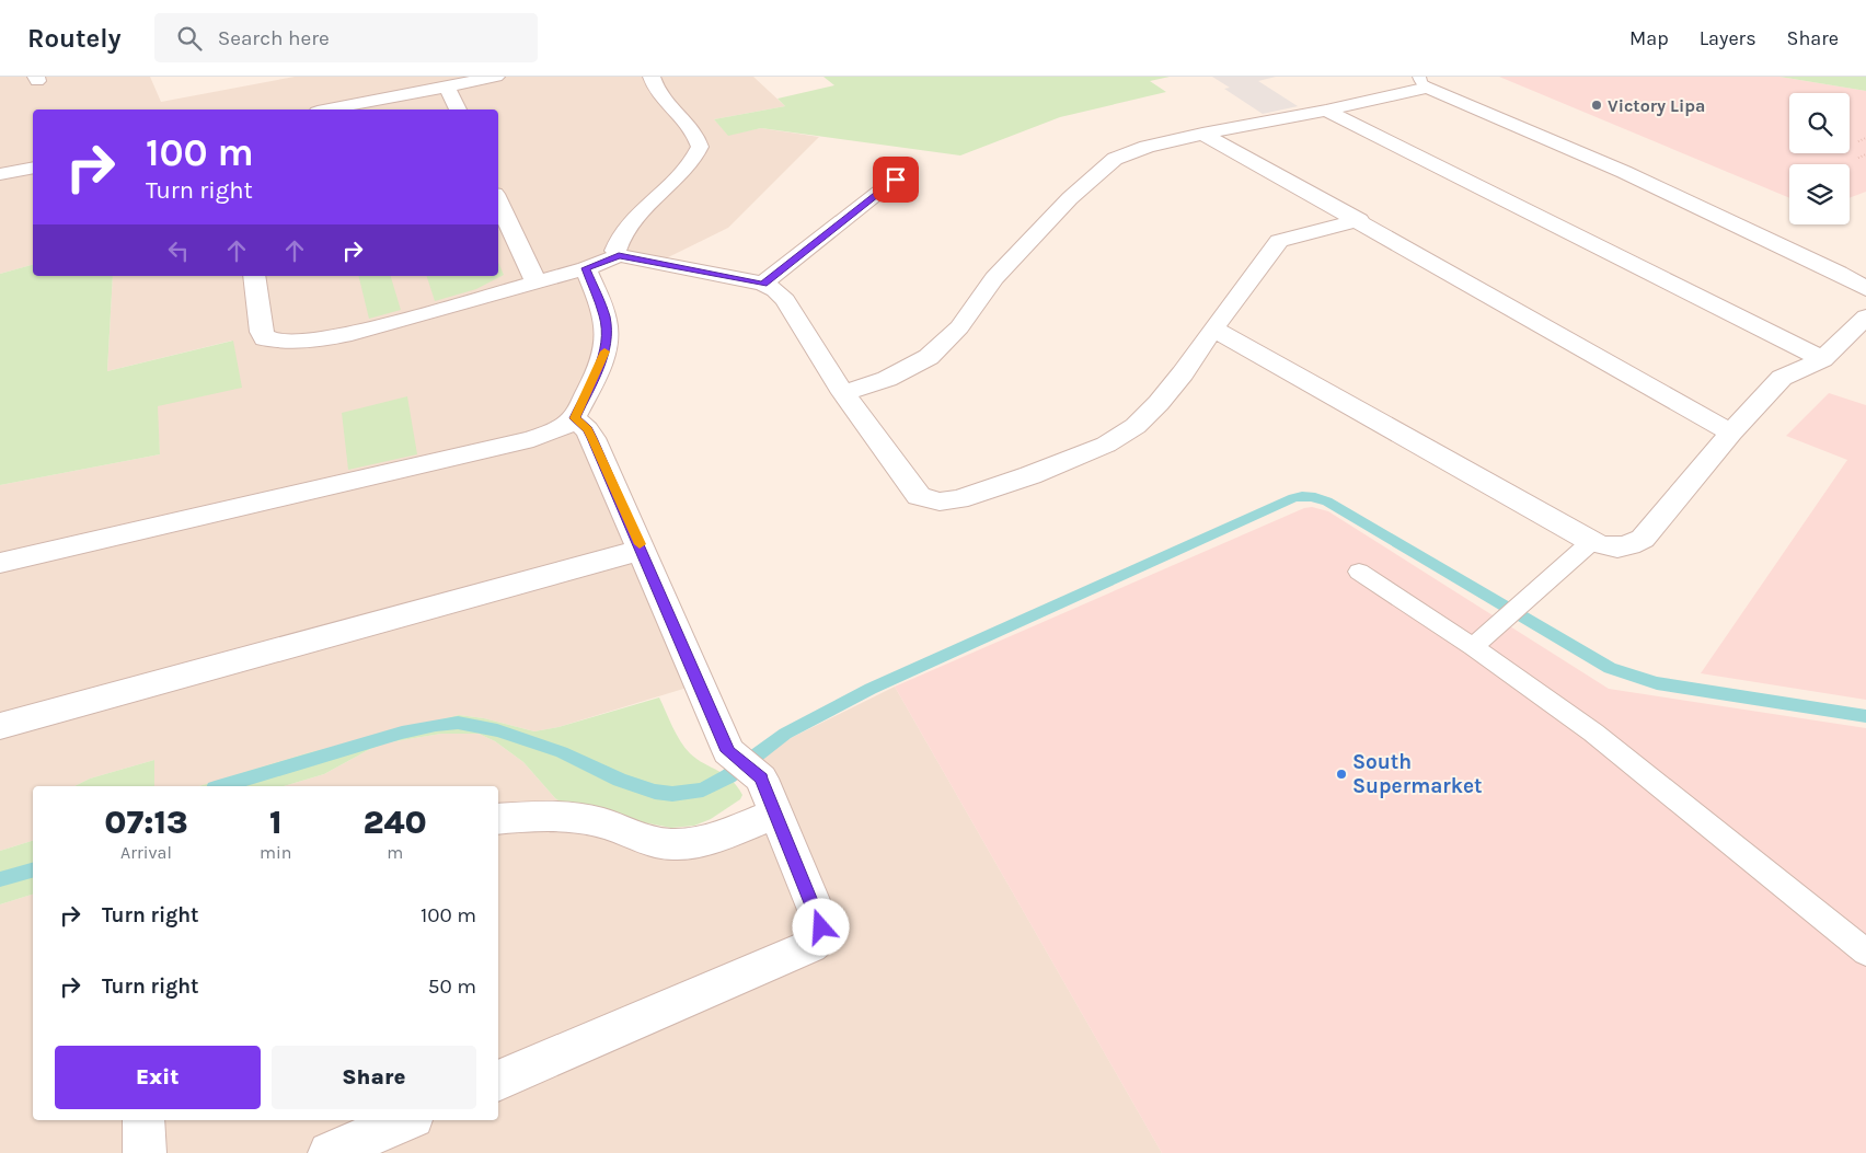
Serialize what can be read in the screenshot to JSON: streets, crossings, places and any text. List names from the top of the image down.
{
  "places": ["Victory Lipa", "South Supermarket"],
  "page": {
    "header": "Routely",
    "search": "Search here",
    "nav": ["Map", "Layers", "Share"],
    "turn": ["100 m", "Turn right"],
    "eta": [
      "07:13",
      "Arrival",
      "1",
      "min",
      "240",
      "m"
    ],
    "list": [
      {
        "name": "Turn right",
        "value": "100 m"
      },
      {
        "name": "Turn right",
        "value": "50 m"
      }
    ],
    "buttons": ["Exit", "Share"]
  }
}
